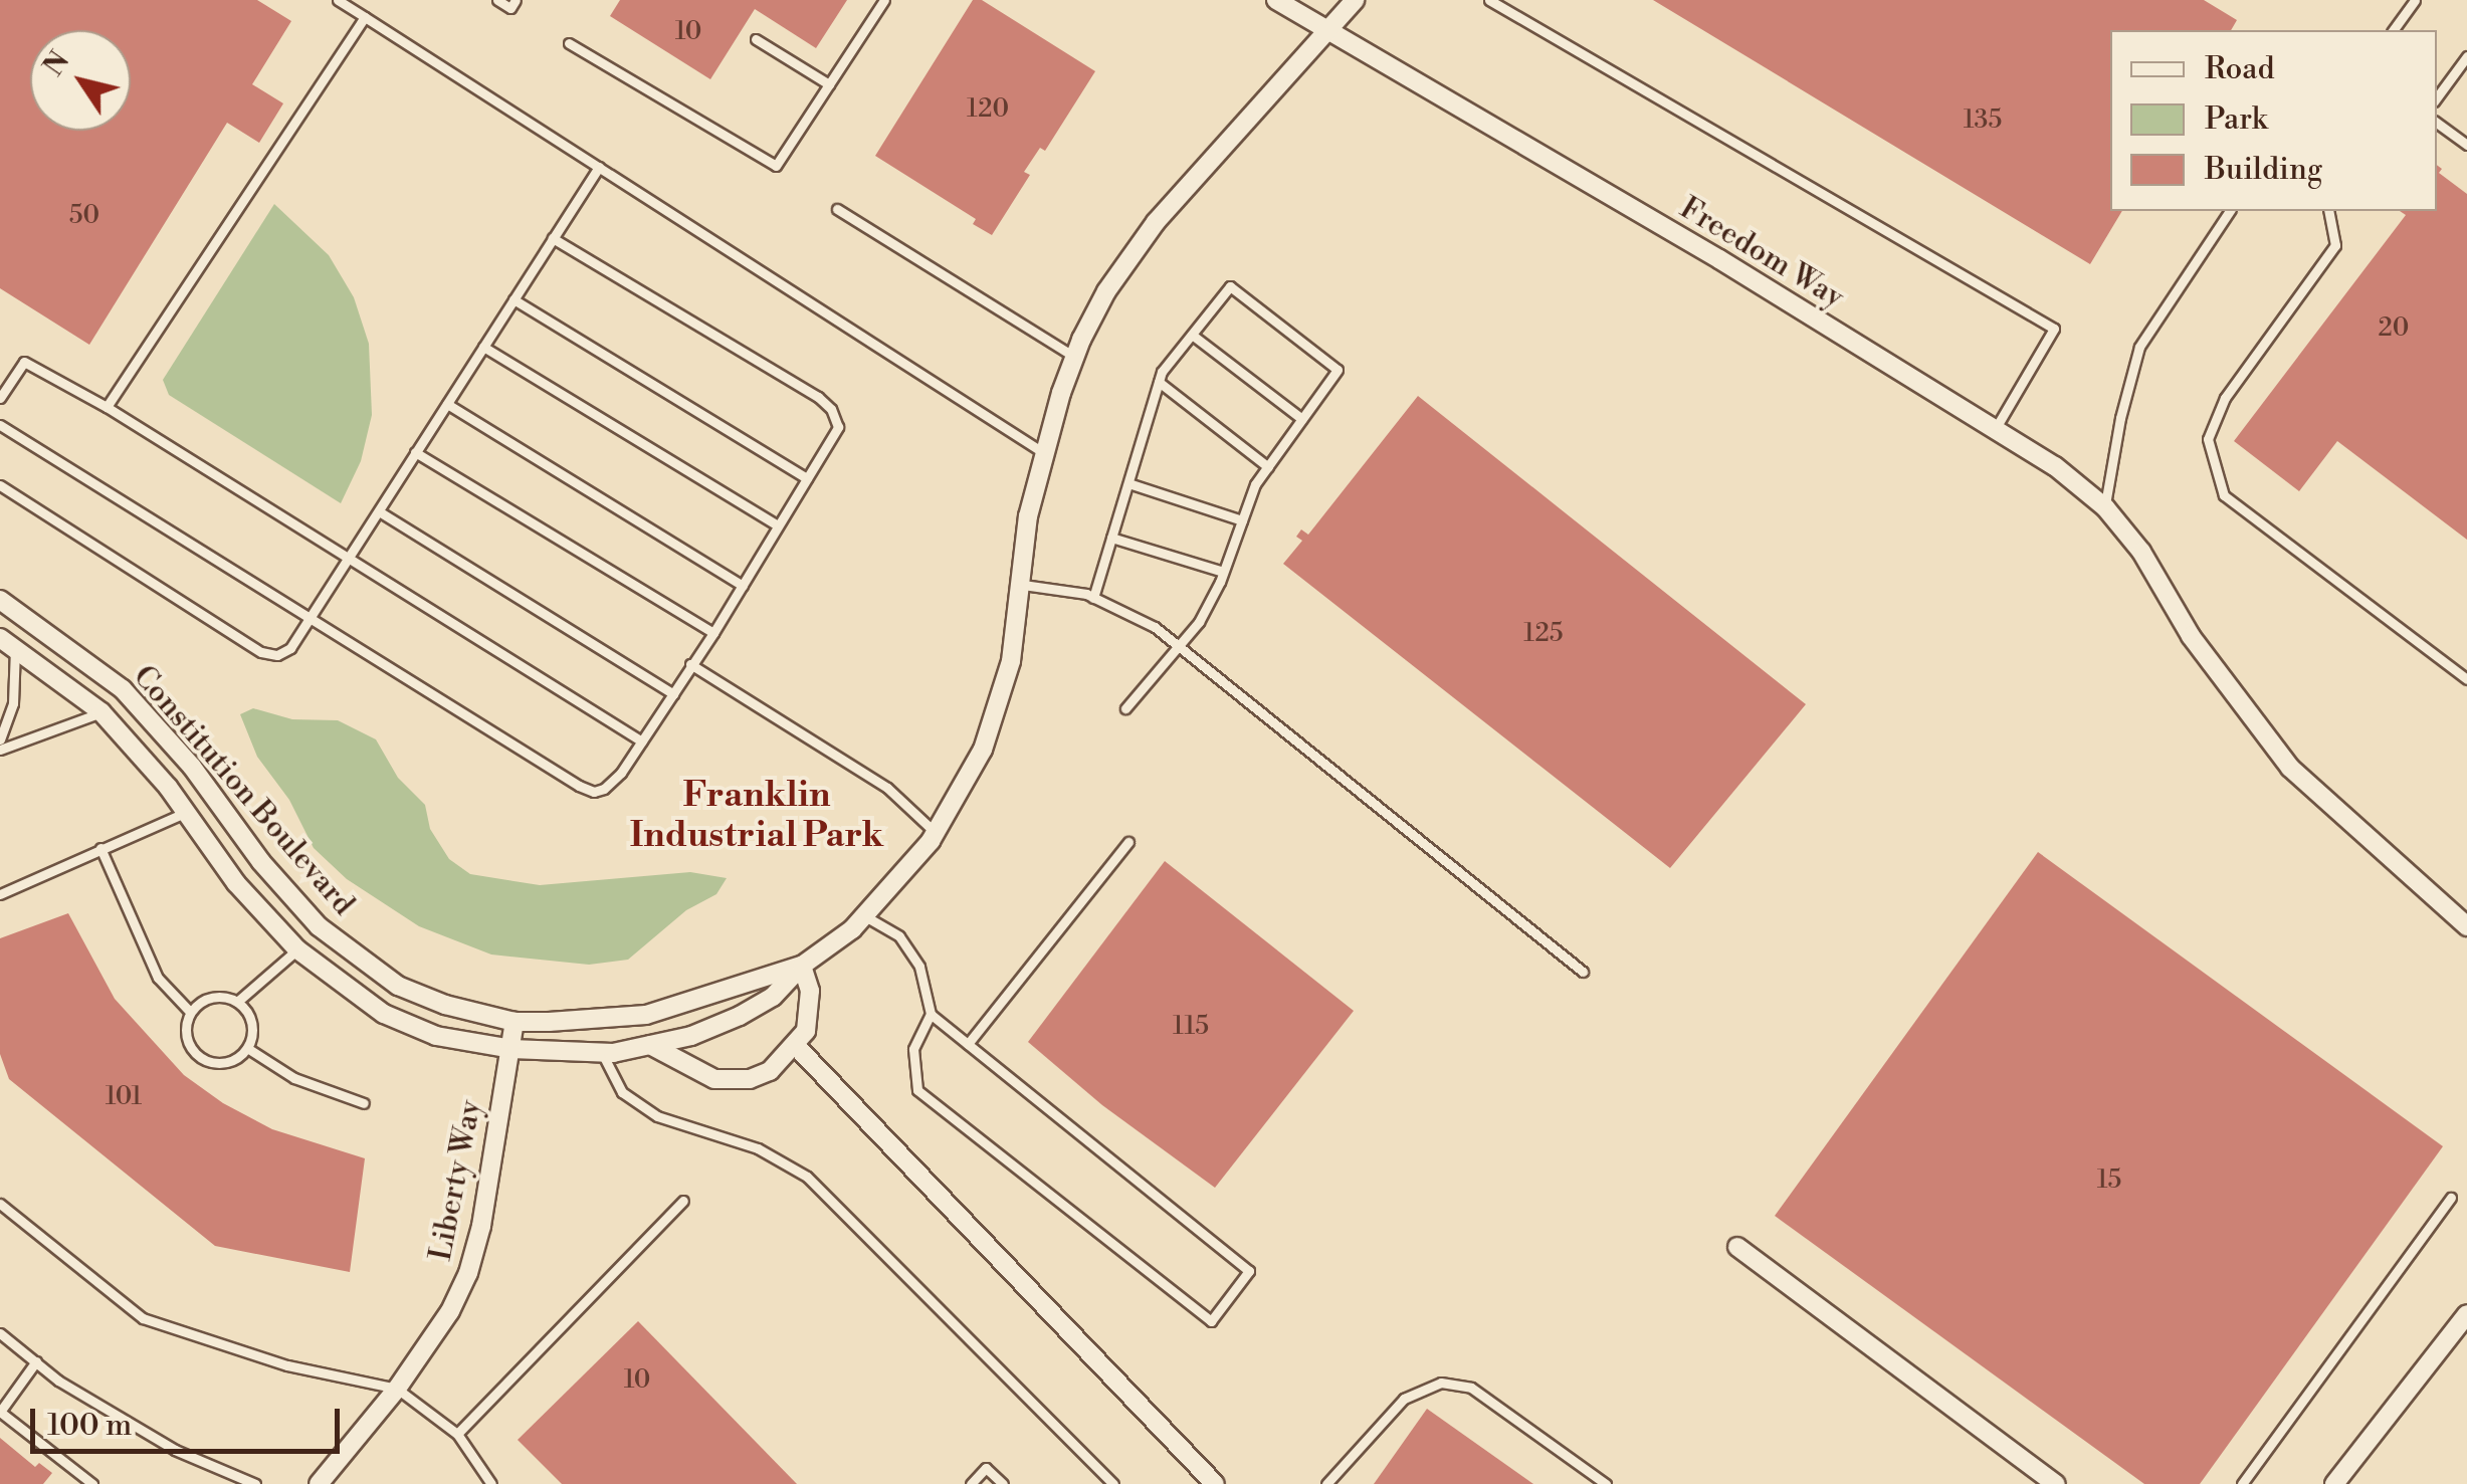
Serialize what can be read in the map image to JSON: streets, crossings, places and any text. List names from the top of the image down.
{
  "streets": {
    "street": ["Freedom Way", "Constitution Boulevard", "Liberty Way"]
  },
  "crossings": [
    ["Freedom Way", "Constitution Boulevard"],
    ["Constitution Boulevard", "Liberty Way"]
  ],
  "districts": ["Franklin Industrial Park"],
  "house_numbers": [
    "10",
    "120",
    "135",
    "50",
    "20",
    "125",
    "115",
    "101",
    "15",
    "10"
  ],
  "legend": ["Road", "Park", "Building"],
  "scale_bar": "100 m",
  "north": "top left"
}
